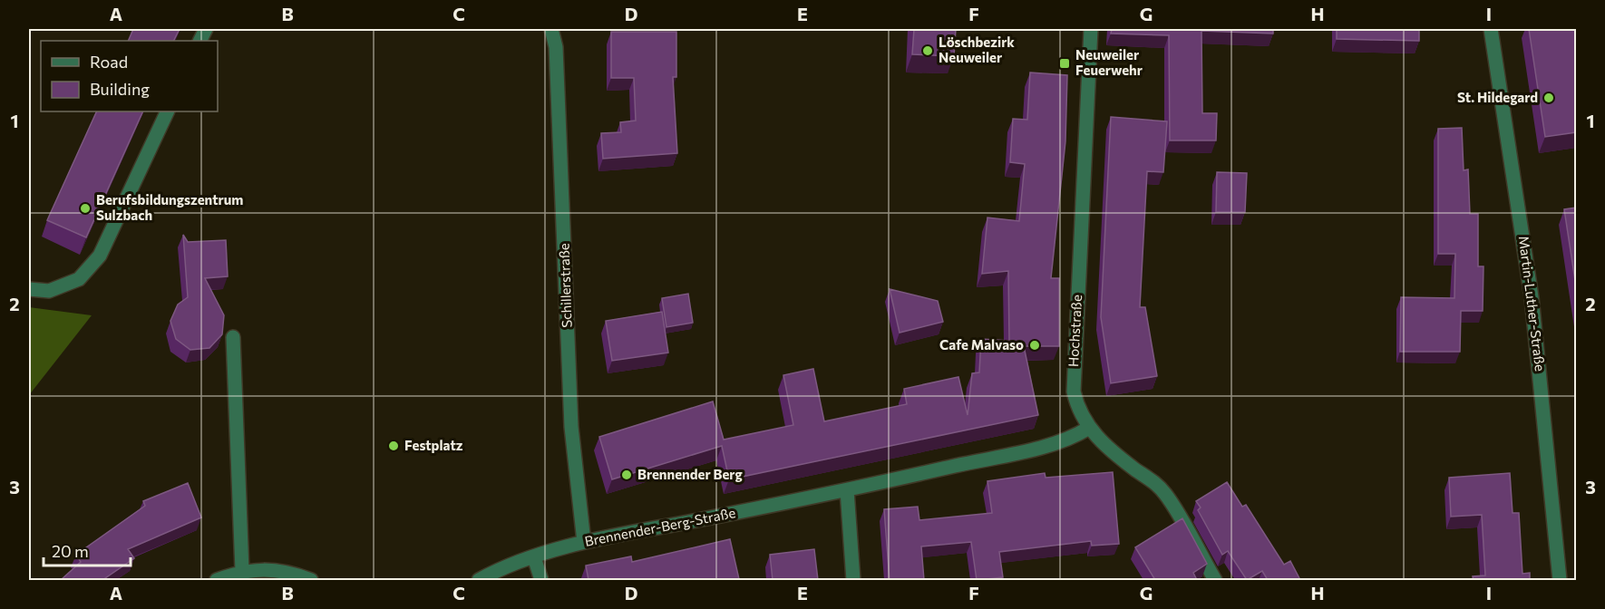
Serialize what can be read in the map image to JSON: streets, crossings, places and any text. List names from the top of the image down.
{
  "streets": {
    "street": [
      "Schillerstraße",
      "Martin-Luther-Straße",
      "Hochstraße",
      "Brennender-Berg-Straße"
    ]
  },
  "crossings": [
    ["Schillerstraße", "Brennender-Berg-Straße"],
    ["Hochstraße", "Brennender-Berg-Straße"]
  ],
  "places": {
    "other": [
      "Löschbezirk Neuweiler",
      "St. Hildegard",
      "Berufsbildungszentrum Sulzbach",
      "Cafe Malvaso",
      "Festplatz",
      "Brennender Berg"
    ],
    "transit": ["Neuweiler Feuerwehr"]
  },
  "legend": ["Road", "Building"],
  "scale_bar": "20 m",
  "grid": {
    "columns": [
      "A",
      "B",
      "C",
      "D",
      "E",
      "F",
      "G",
      "H",
      "I"
    ],
    "rows": ["1", "2", "3"]
  }
}
